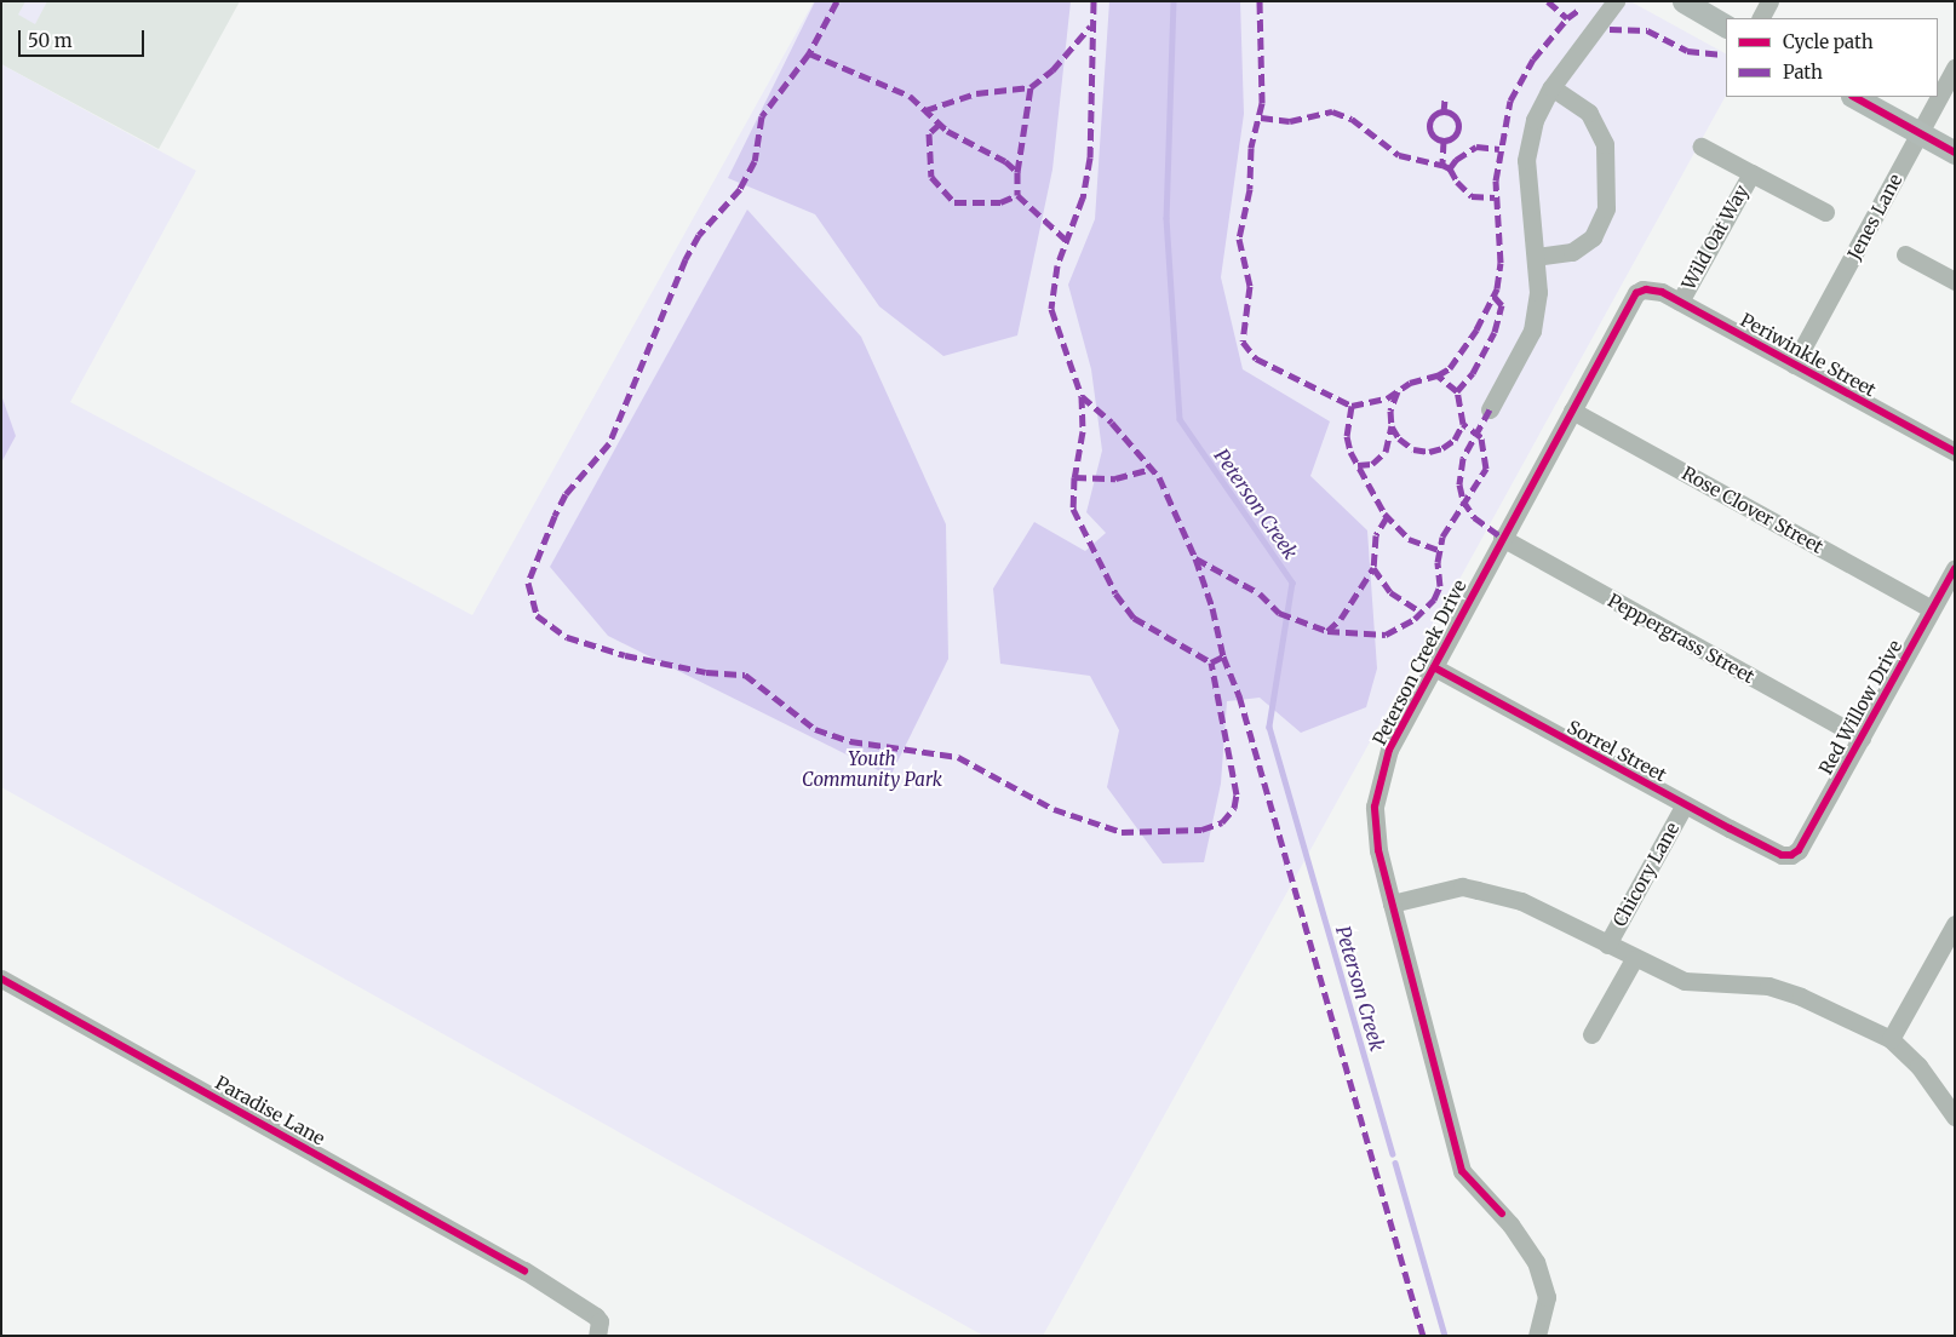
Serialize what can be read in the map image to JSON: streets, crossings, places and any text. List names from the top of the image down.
{
  "streets": {
    "street": [
      "Jenes Lane",
      "Wild Oat Way",
      "Periwinkle Street",
      "Rose Clover Street",
      "Peppergrass Street",
      "Peterson Creek Drive",
      "Red Willow Drive",
      "Sorrel Street",
      "Chicory Lane",
      "Paradise Lane"
    ]
  },
  "crossings": [
    ["Jenes Lane", "Periwinkle Street"],
    ["Wild Oat Way", "Periwinkle Street"],
    ["Periwinkle Street", "Peterson Creek Drive"],
    ["Rose Clover Street", "Peterson Creek Drive"],
    ["Rose Clover Street", "Red Willow Drive"],
    ["Peppergrass Street", "Peterson Creek Drive"],
    ["Peppergrass Street", "Red Willow Drive"],
    ["Peterson Creek Drive", "Sorrel Street"],
    ["Red Willow Drive", "Sorrel Street"],
    ["Sorrel Street", "Chicory Lane"]
  ],
  "water": ["Peterson Creek"],
  "parks": ["Youth Community Park"],
  "legend": ["Cycle path", "Path"],
  "scale_bar": "50 m"
}
